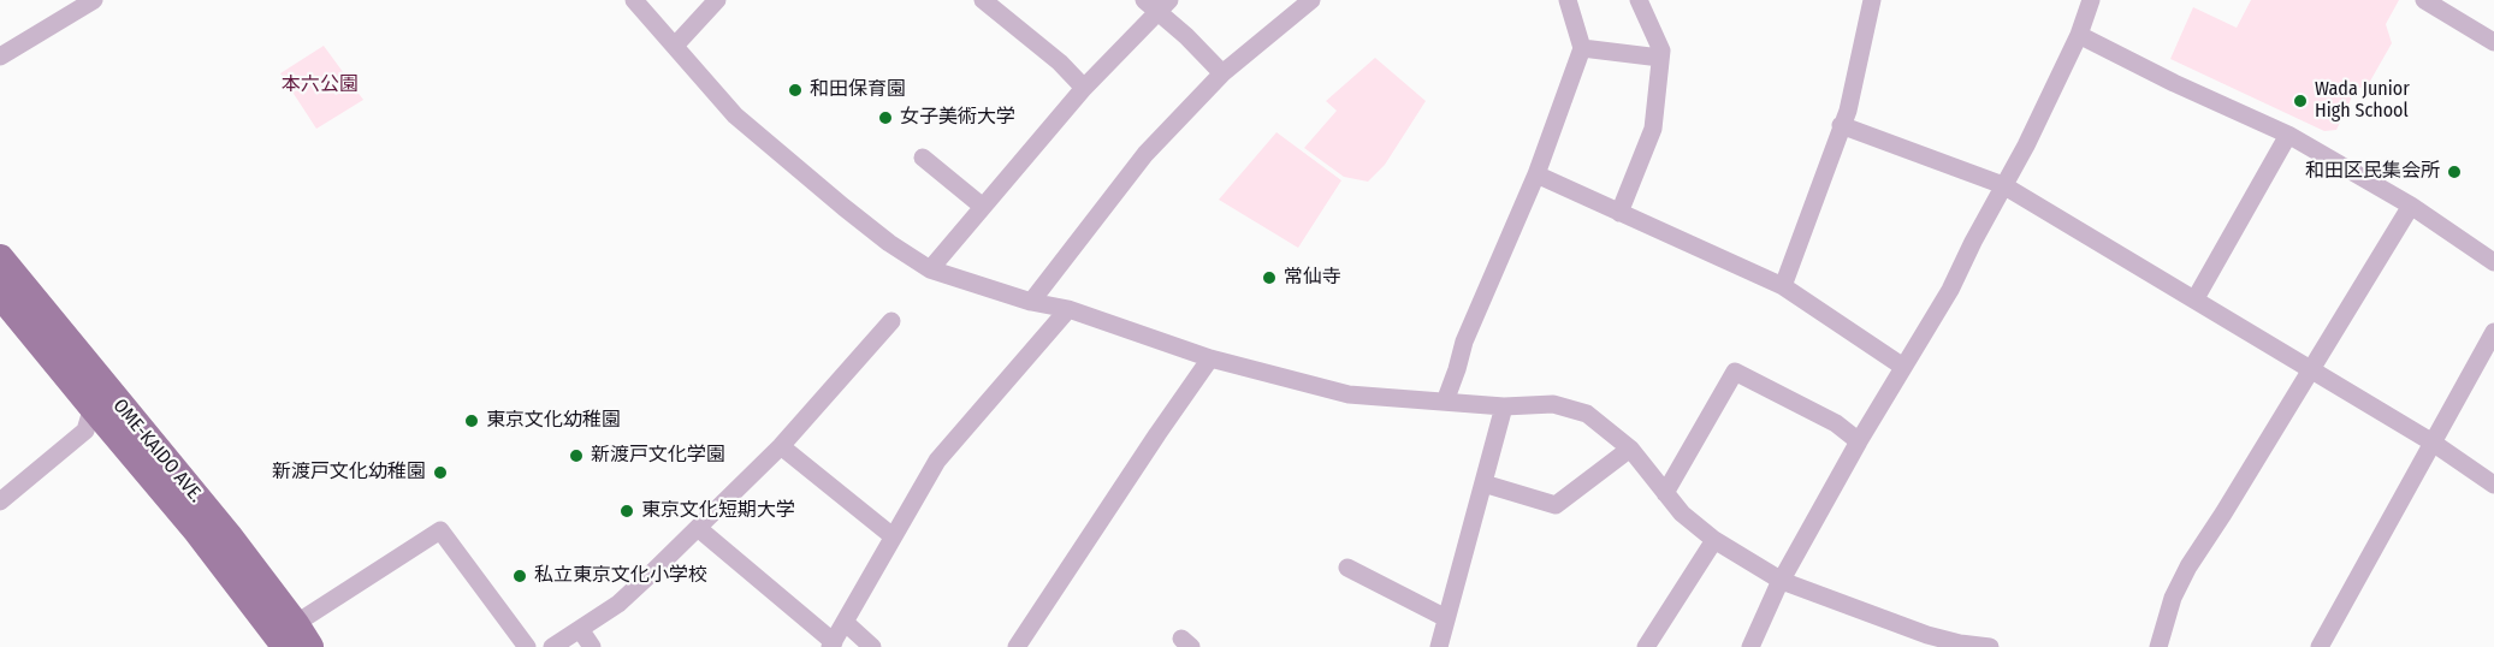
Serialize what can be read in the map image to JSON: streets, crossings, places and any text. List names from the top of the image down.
{
  "streets": {
    "main road": ["OME-KAIDO AVE."]
  },
  "parks": ["本六公園"],
  "places": [
    "和田保育園",
    "Wada Junior High School",
    "女子美術大学",
    "和田区民集会所",
    "常仙寺",
    "東京文化幼稚園",
    "新渡戸文化学園",
    "新渡戸文化幼稚園",
    "東京文化短期大学",
    "私立東京文化小学校"
  ]
}
